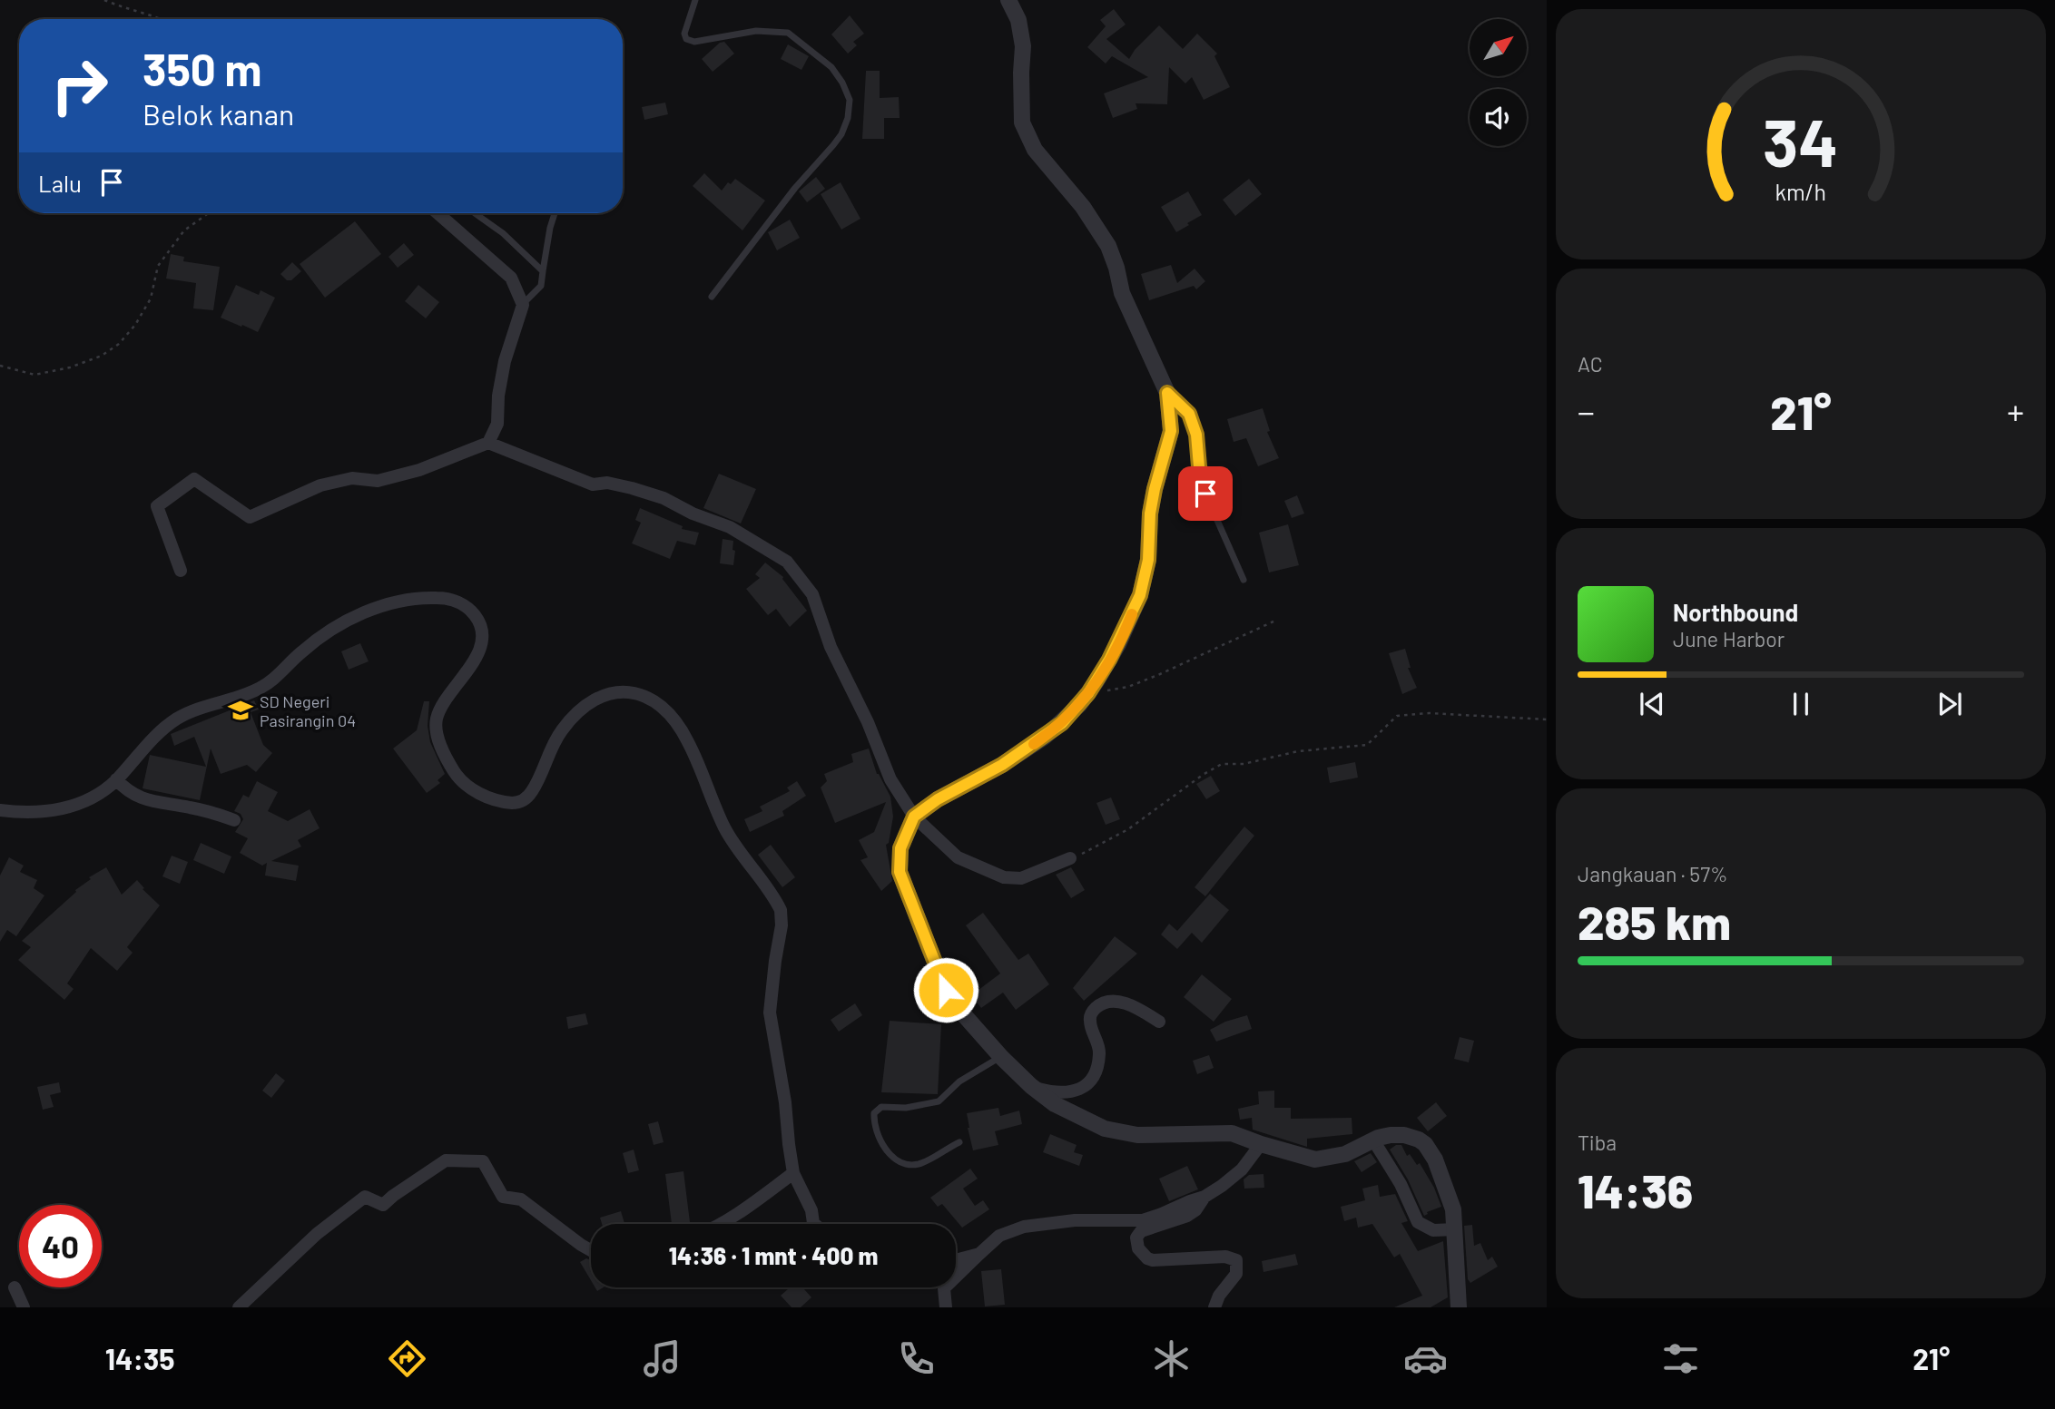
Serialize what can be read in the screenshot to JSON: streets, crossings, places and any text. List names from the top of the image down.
{
  "places": {
    "school or university": ["SD Negeri Pasirangin 04"]
  },
  "north": "top right",
  "page": {
    "turn": ["350 m", "Belok kanan"],
    "then": "Lalu",
    "tile": [
      "AC",
      ["Jangkauan · 57%", "285 km"],
      ["Tiba", "14:36"]
    ],
    "heat": ["−", "21°", "+"],
    "song": ["Northbound", "June Harbor"],
    "limit": "40",
    "trip": "14:36 · 1 mnt · 400 m",
    "tabs": ["14:35", "21°"],
    "gauge": ["34", "km/h"]
  }
}
